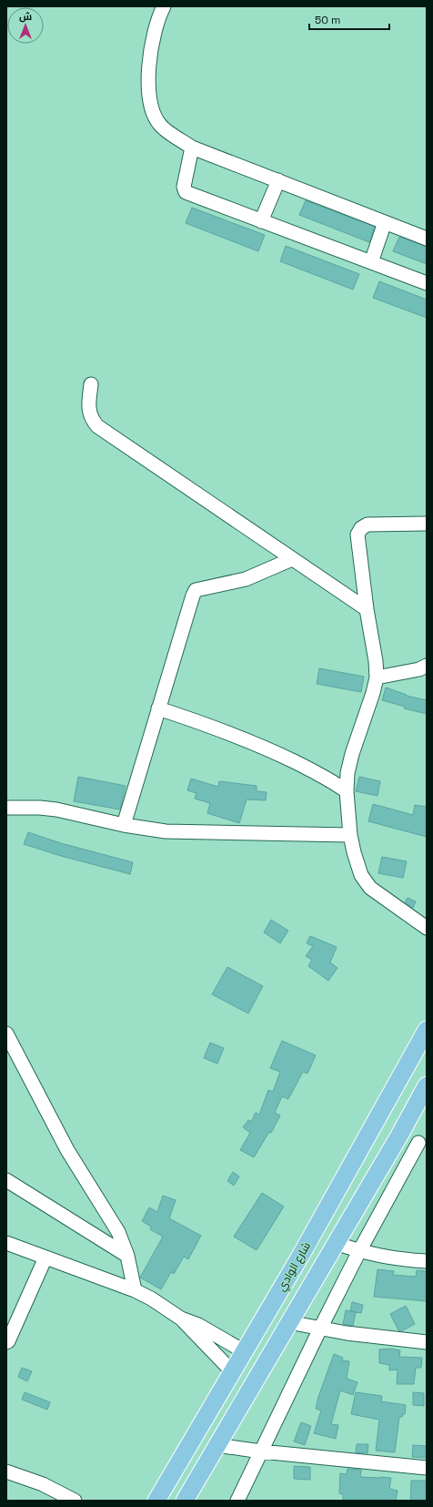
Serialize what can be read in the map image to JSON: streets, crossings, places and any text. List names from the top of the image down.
{
  "streets": {
    "main road": ["شارع الوادي"]
  },
  "scale_bar": "50 m",
  "north": "top"
}
